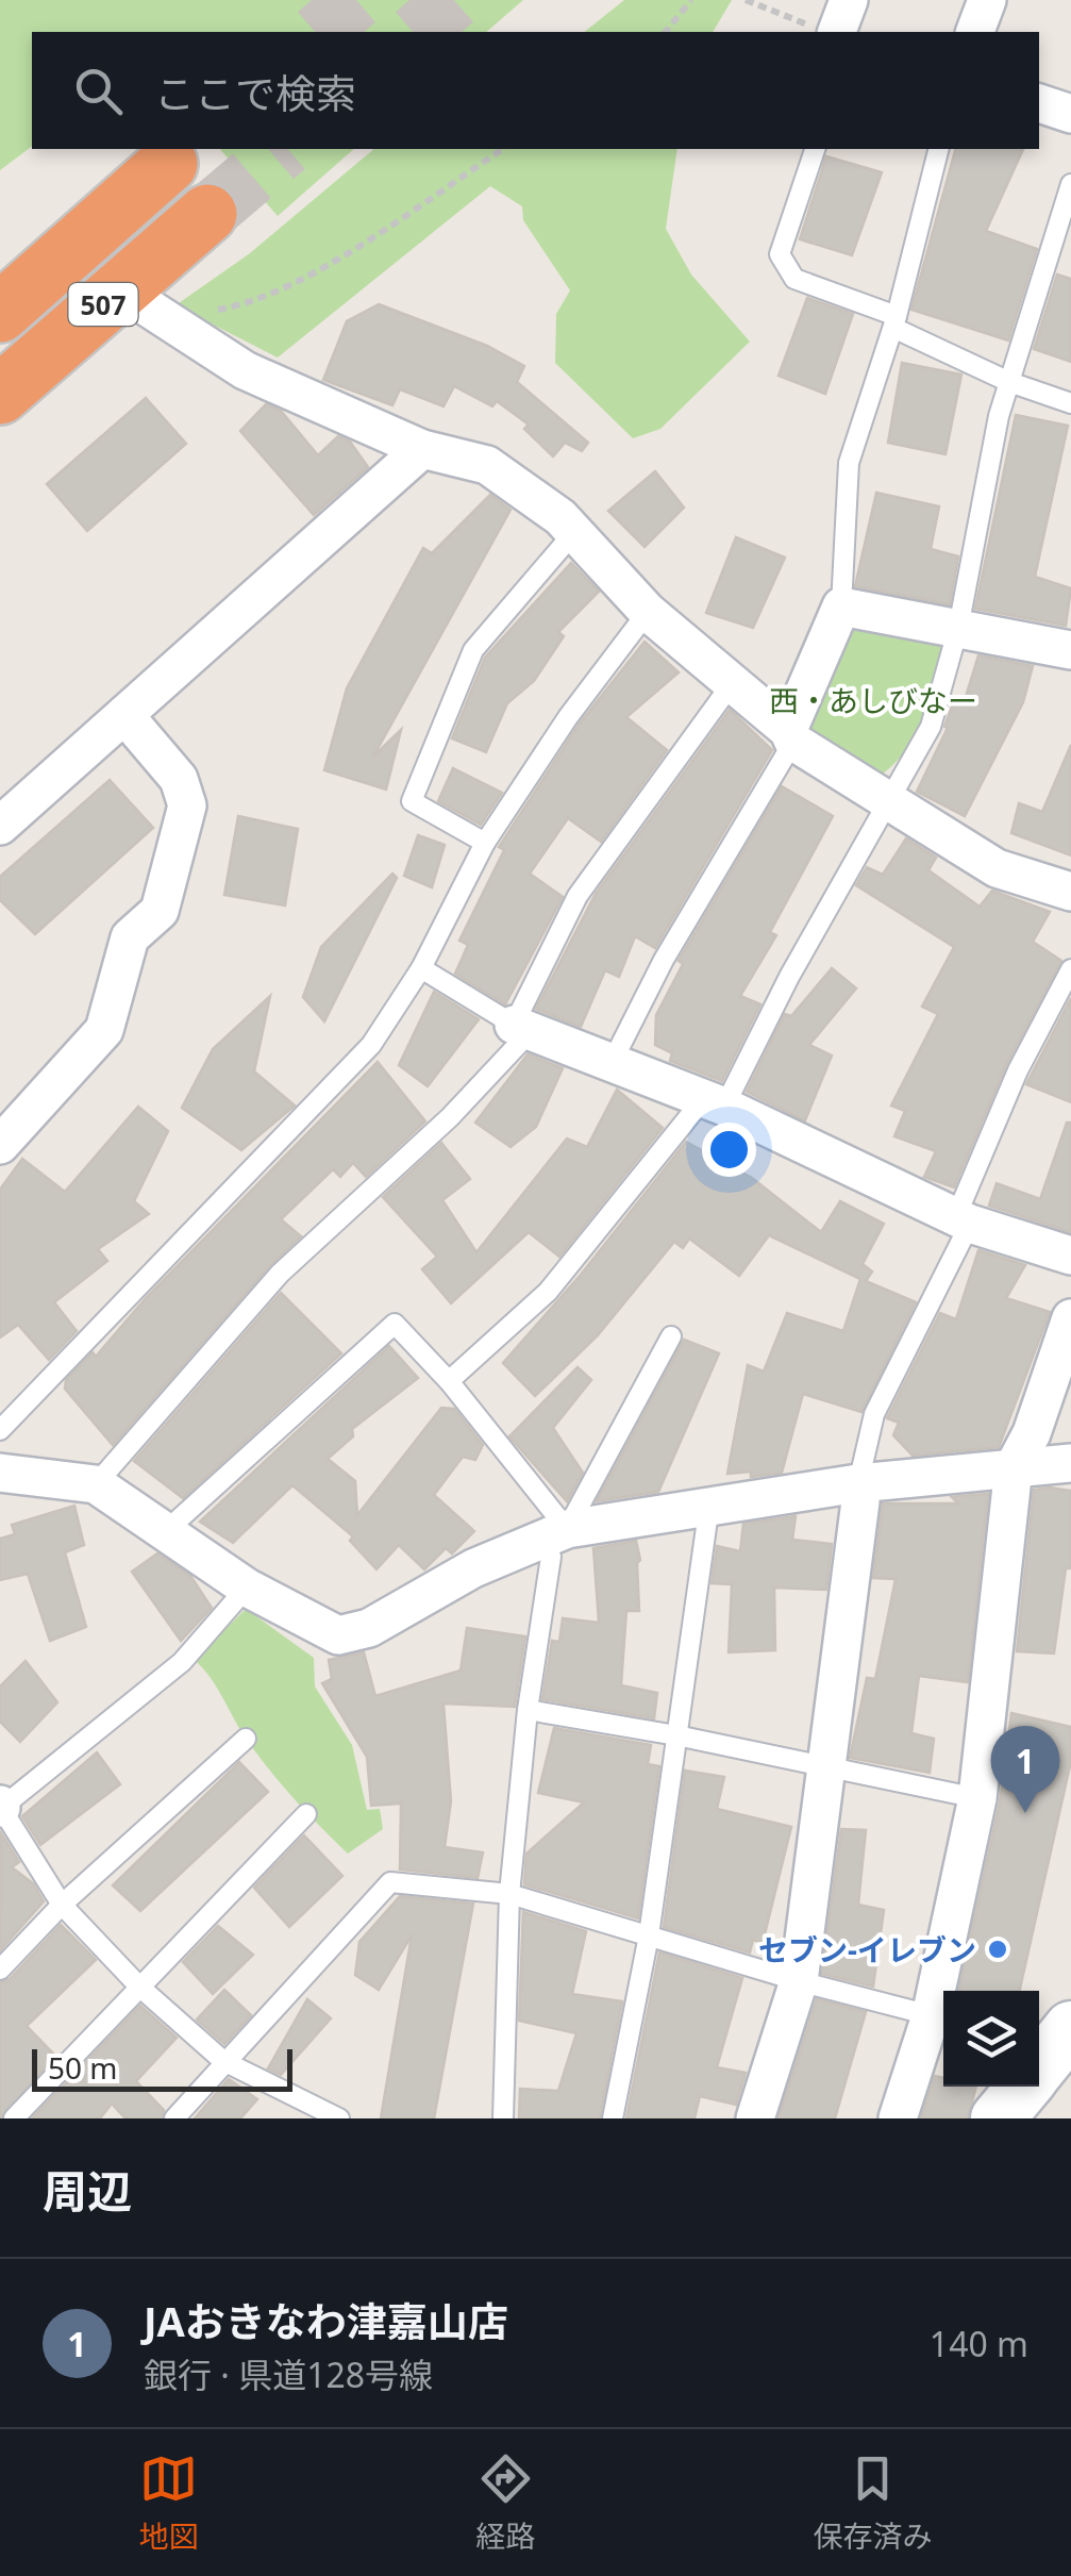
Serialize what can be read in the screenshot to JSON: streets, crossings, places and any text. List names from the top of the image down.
{
  "streets": {
    "highway": ["507"]
  },
  "parks": ["西・あしびなー"],
  "places": ["セブン-イレブン"],
  "scale_bar": "50 m",
  "page": {
    "search": "ここで検索",
    "pins": "1",
    "scale": "50 m",
    "heading": "周辺",
    "list": [
      {
        "mark": "1",
        "name": "JAおきなわ津嘉山店",
        "note": "銀行 · 県道128号線",
        "value": "140 m"
      }
    ],
    "nav": ["地図", "経路", "保存済み"]
  }
}
